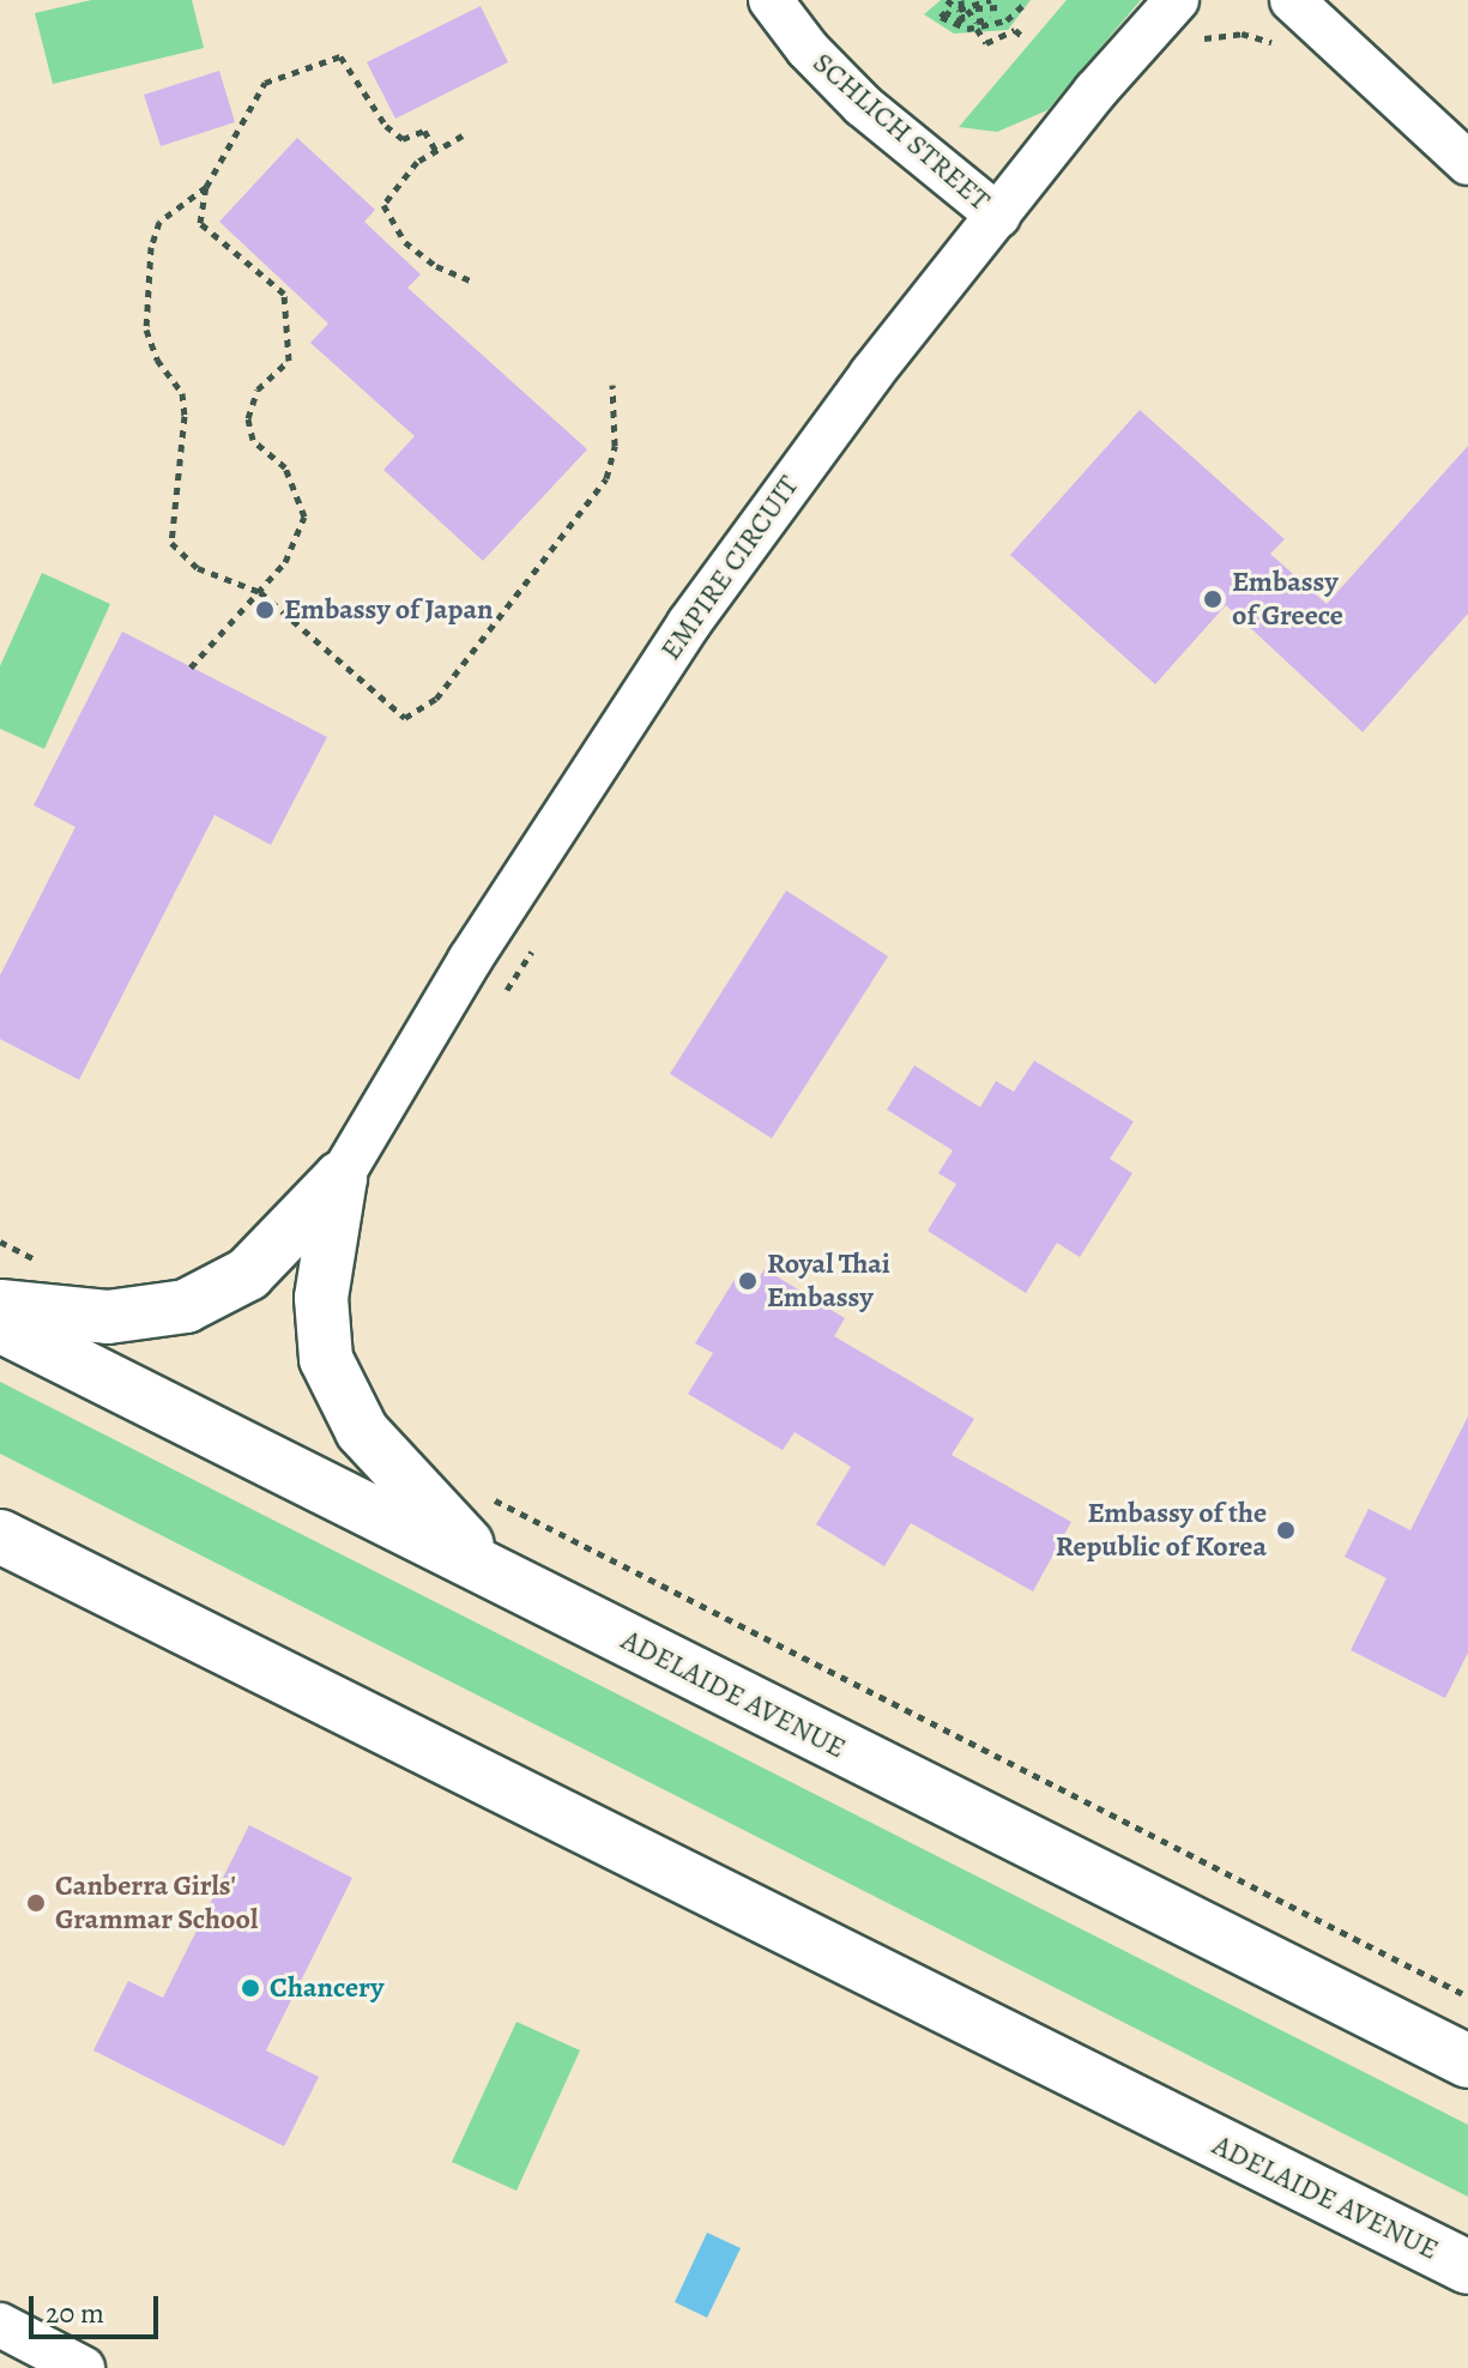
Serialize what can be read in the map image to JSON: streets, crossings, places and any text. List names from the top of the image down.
{
  "streets": {
    "highway": ["ADELAIDE AVENUE"],
    "street": ["SCHLICH STREET", "EMPIRE CIRCUIT"]
  },
  "crossings": [
    ["SCHLICH STREET", "EMPIRE CIRCUIT"]
  ],
  "places": [
    "Embassy of Greece",
    "Embassy of Japan",
    "Royal Thai Embassy",
    "Embassy of the Republic of Korea",
    "Canberra Girls' Grammar School",
    "Chancery"
  ],
  "scale_bar": "20 m"
}
